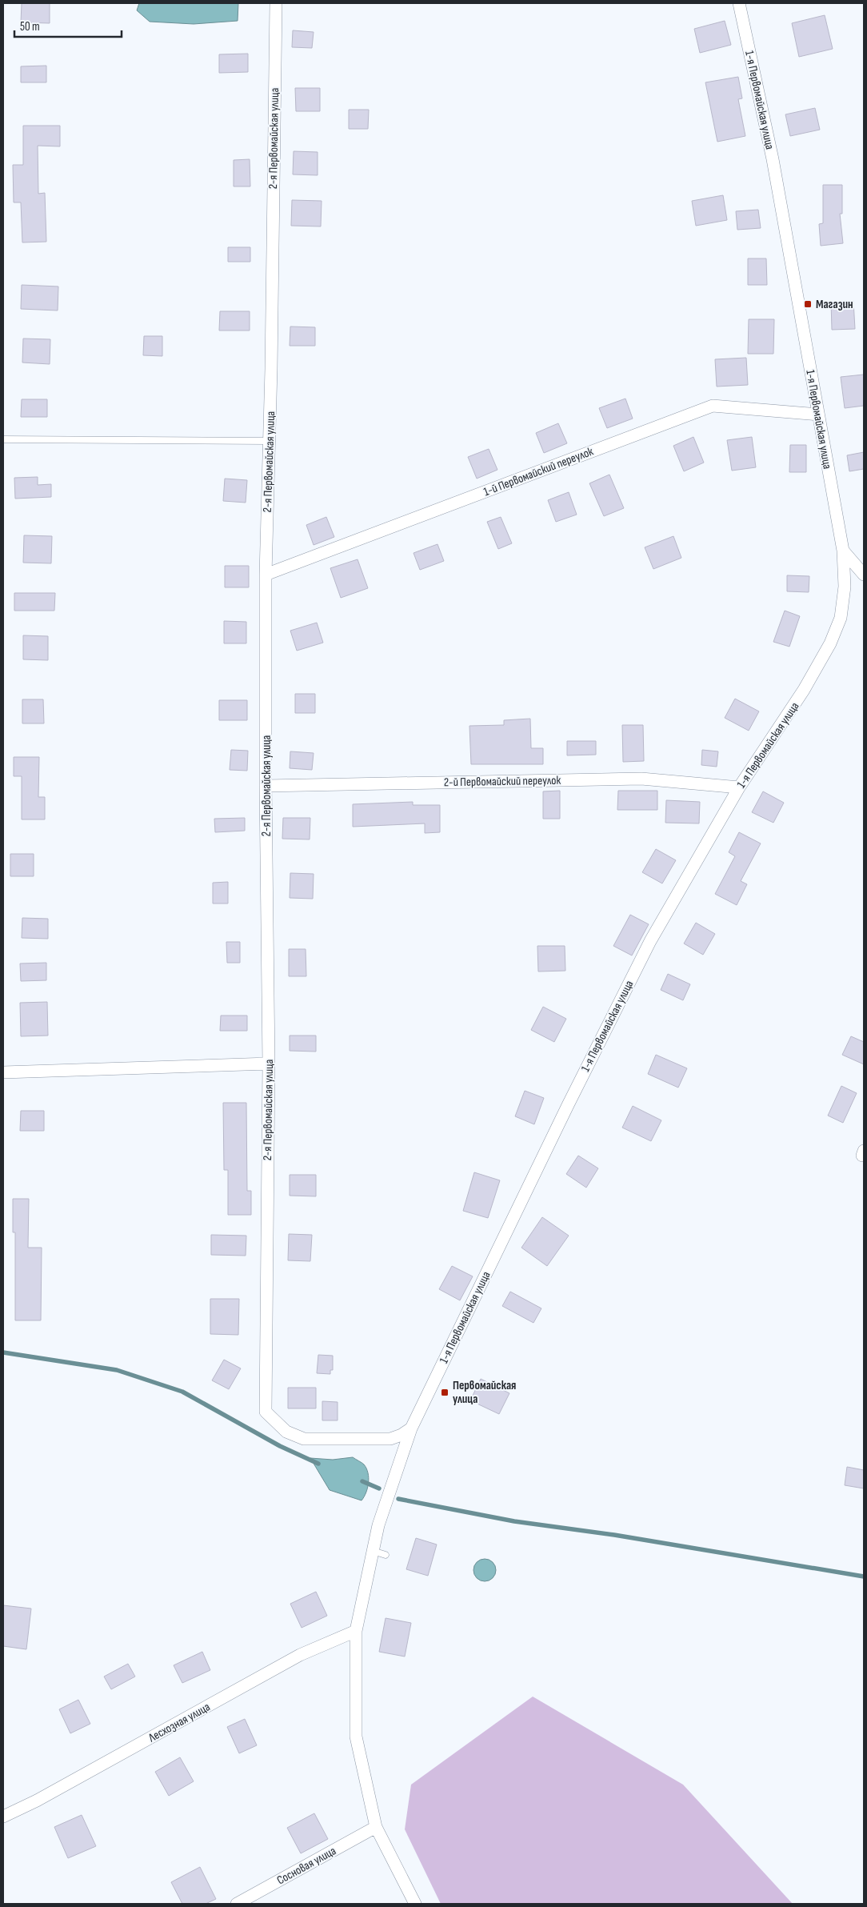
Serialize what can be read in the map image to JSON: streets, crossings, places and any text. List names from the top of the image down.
{
  "streets": {
    "street": [
      "1-я Первомайская улица",
      "2-я Первомайская улица",
      "1-й Первомайский переулок",
      "2-й Первомайский переулок",
      "Лесхозная улица",
      "Сосновая улица"
    ]
  },
  "crossings": [
    ["1-я Первомайская улица", "2-я Первомайская улица"],
    ["1-я Первомайская улица", "1-й Первомайский переулок"],
    ["1-я Первомайская улица", "2-й Первомайский переулок"],
    ["1-я Первомайская улица", "Лесхозная улица"],
    ["1-я Первомайская улица", "Сосновая улица"],
    ["2-я Первомайская улица", "1-й Первомайский переулок"],
    ["2-я Первомайская улица", "2-й Первомайский переулок"]
  ],
  "places": {
    "transit": ["Магазин", "Первомайская улица"]
  },
  "scale_bar": "50 m"
}
